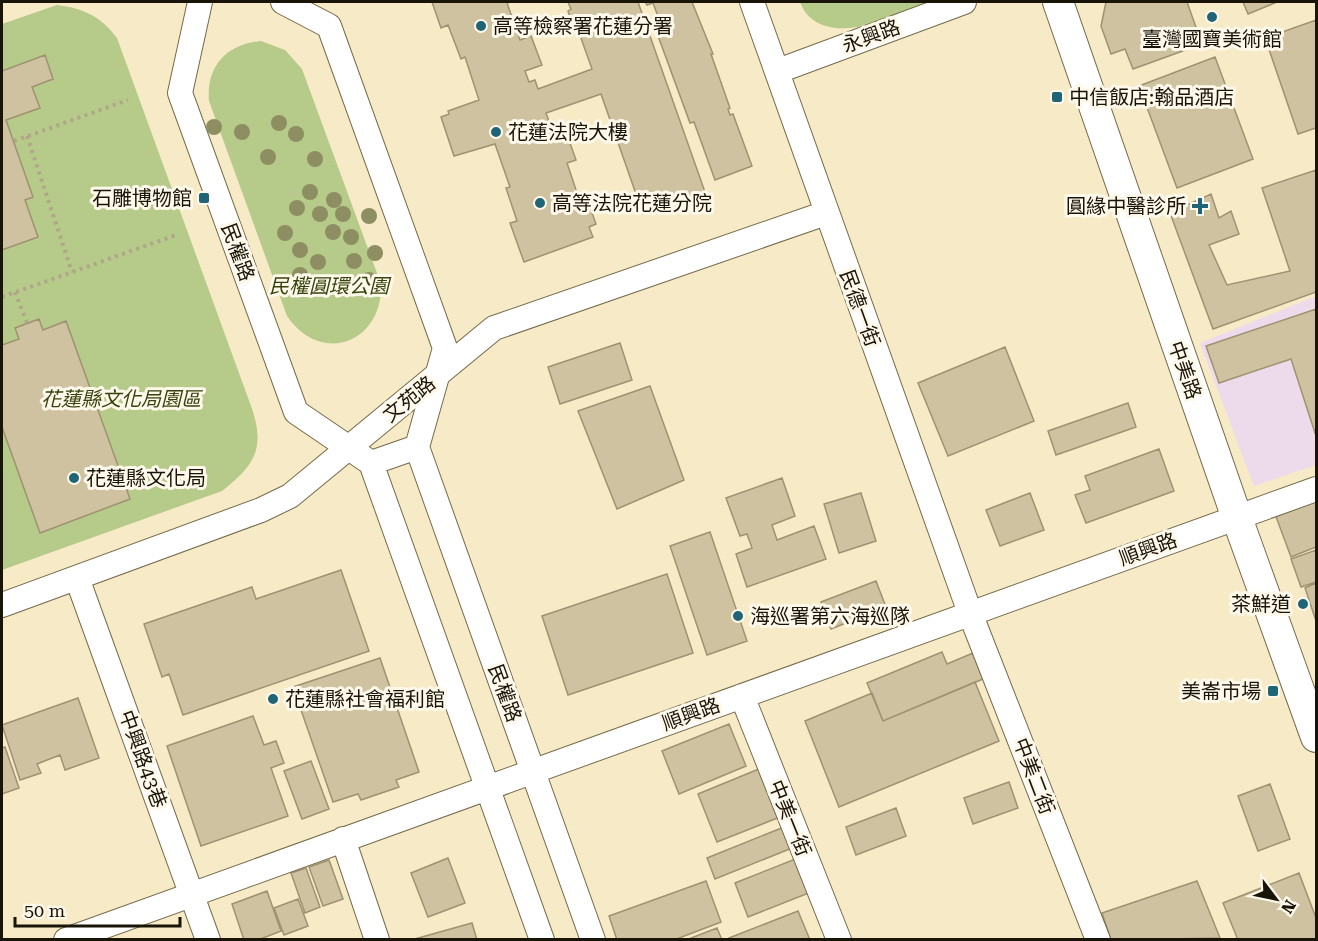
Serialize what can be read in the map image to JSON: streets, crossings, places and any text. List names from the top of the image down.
{
  "streets": {
    "street": [
      "永興路",
      "民權路",
      "民德一街",
      "中美路",
      "文苑路",
      "順興路",
      "中興路43巷",
      "中美二街",
      "中美一街"
    ]
  },
  "crossings": [
    ["永興路", "民德一街"],
    ["民權路", "文苑路"],
    ["民權路", "順興路"],
    ["民德一街", "文苑路"],
    ["民德一街", "順興路"],
    ["民德一街", "中美二街"],
    ["中美路", "順興路"],
    ["文苑路", "中興路43巷"],
    ["順興路", "中興路43巷"],
    ["順興路", "中美二街"],
    ["順興路", "中美一街"]
  ],
  "parks": ["民權圓環公園", "花蓮縣文化局園區"],
  "places": {
    "other": [
      "臺灣國寶美術館",
      "高等檢察署花蓮分署",
      "花蓮法院大樓",
      "高等法院花蓮分院",
      "花蓮縣文化局",
      "茶鮮道",
      "海巡署第六海巡隊",
      "花蓮縣社會福利館"
    ],
    "transit": ["中信飯店:翰品酒店", "石雕博物館", "美崙市場"],
    "health": ["圓緣中醫診所"]
  },
  "scale_bar": "50 m",
  "north": "bottom right"
}
